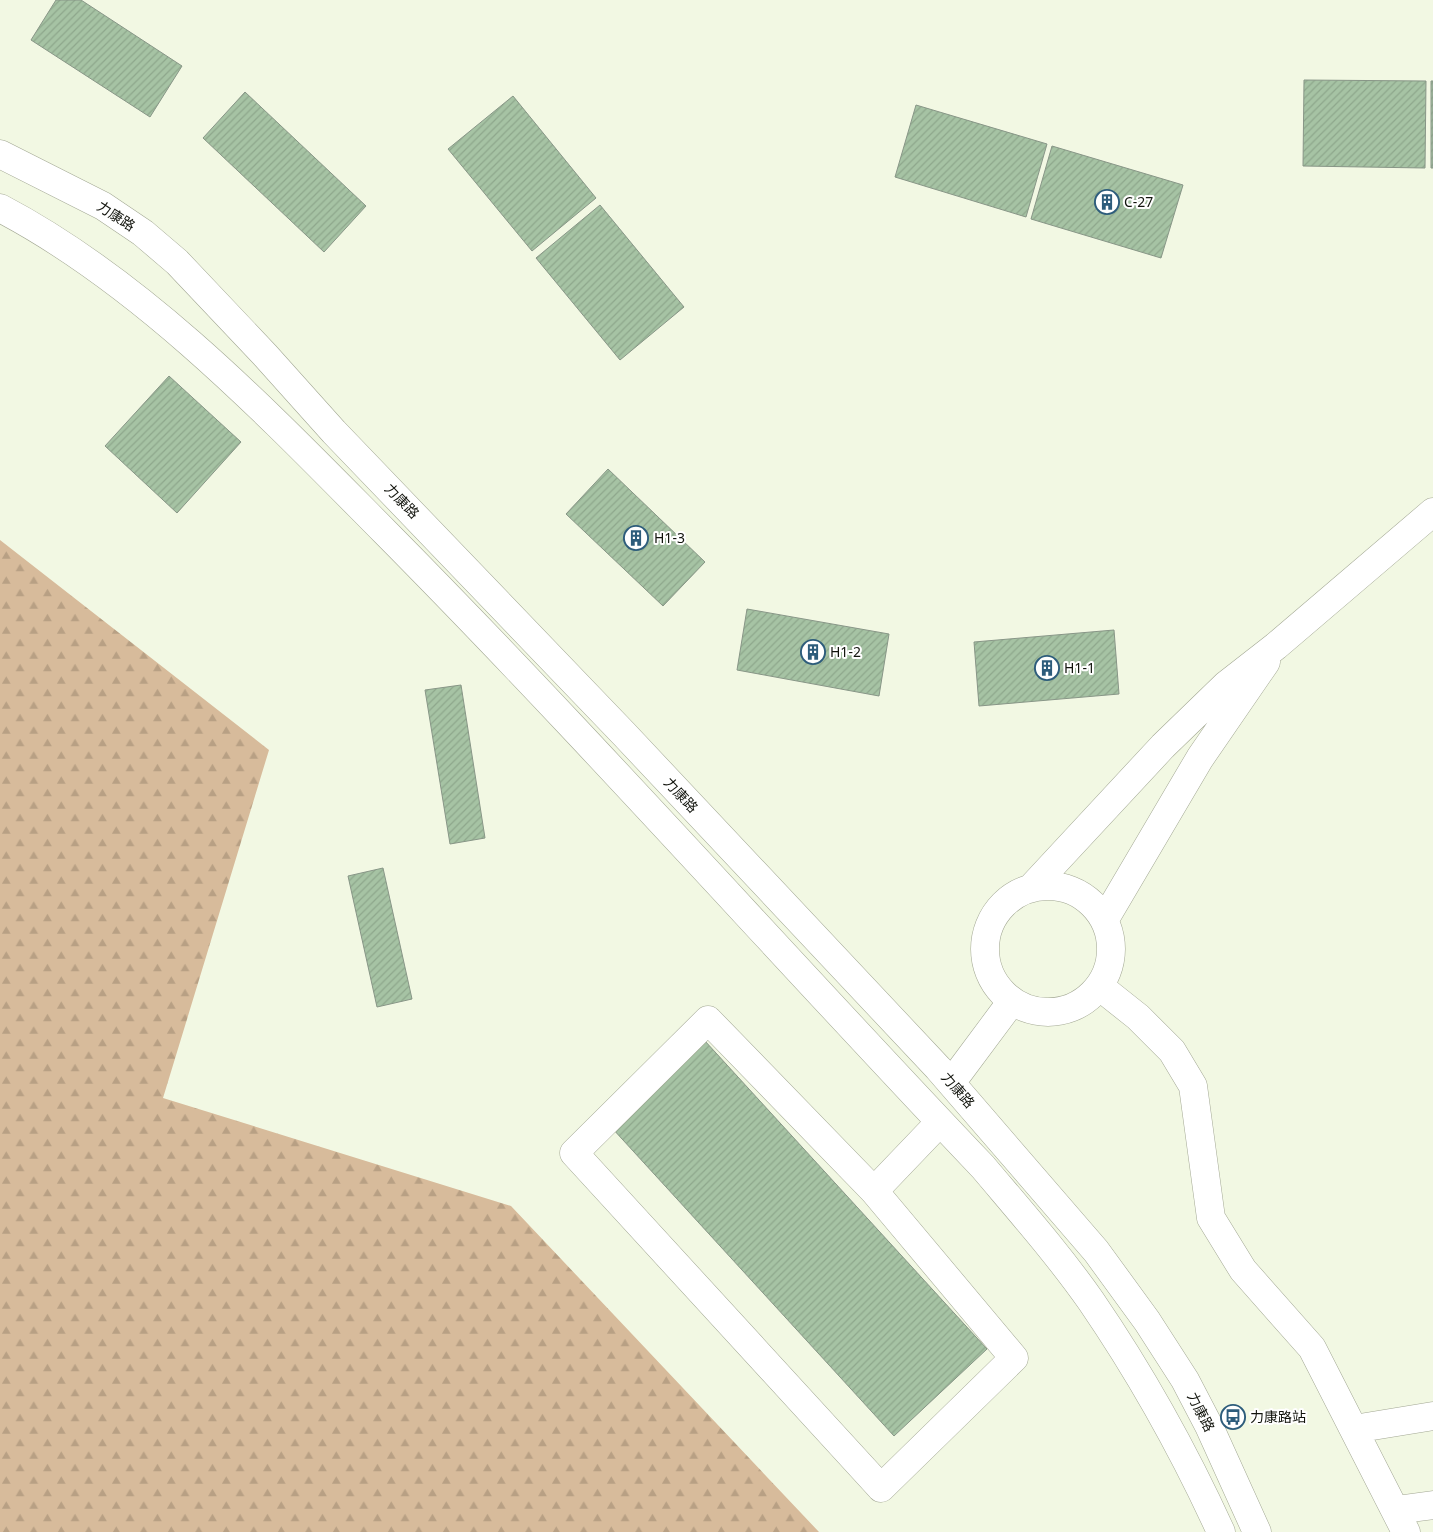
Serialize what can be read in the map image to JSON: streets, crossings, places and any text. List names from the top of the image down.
{
  "streets": {
    "street": ["力康路"]
  },
  "places": {
    "building": [
      "C-27",
      "H1-3",
      "H1-2",
      "H1-1"
    ],
    "bus stop": ["力康路站"]
  }
}
